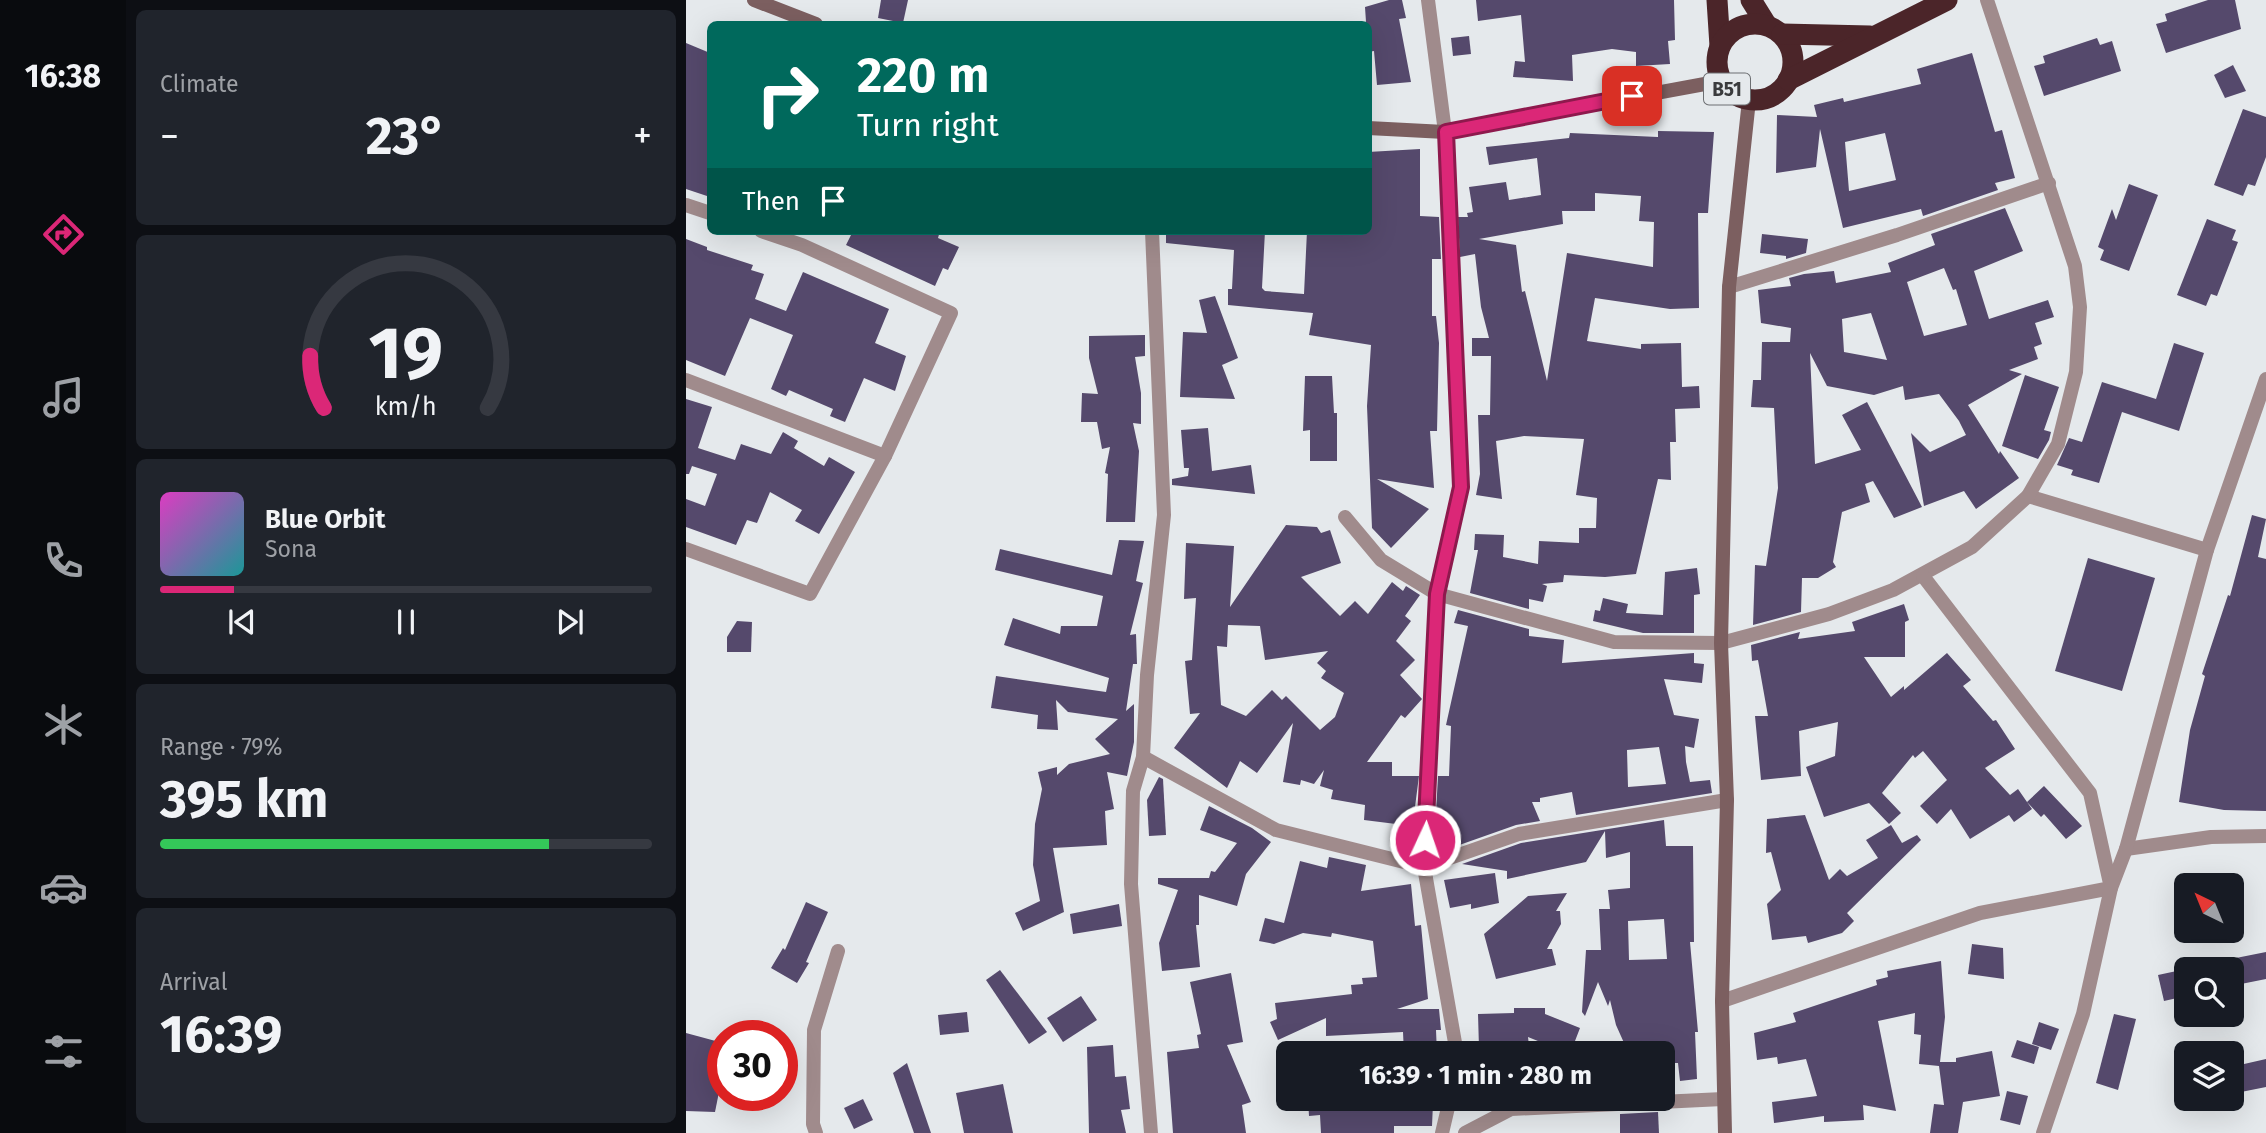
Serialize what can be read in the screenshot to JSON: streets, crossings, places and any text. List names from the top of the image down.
{
  "streets": {
    "highway": ["B51"]
  },
  "north": "top left",
  "page": {
    "tabs": "16:38",
    "tile": [
      "Climate",
      ["Range · 79%", "395 km"],
      ["Arrival", "16:39"]
    ],
    "turn": ["220 m", "Turn right"],
    "heat": ["−", "23°", "+"],
    "then": "Then",
    "song": ["Blue Orbit", "Sona"],
    "limit": "30",
    "trip": "16:39 · 1 min · 280 m",
    "gauge": ["19", "km/h"]
  }
}
